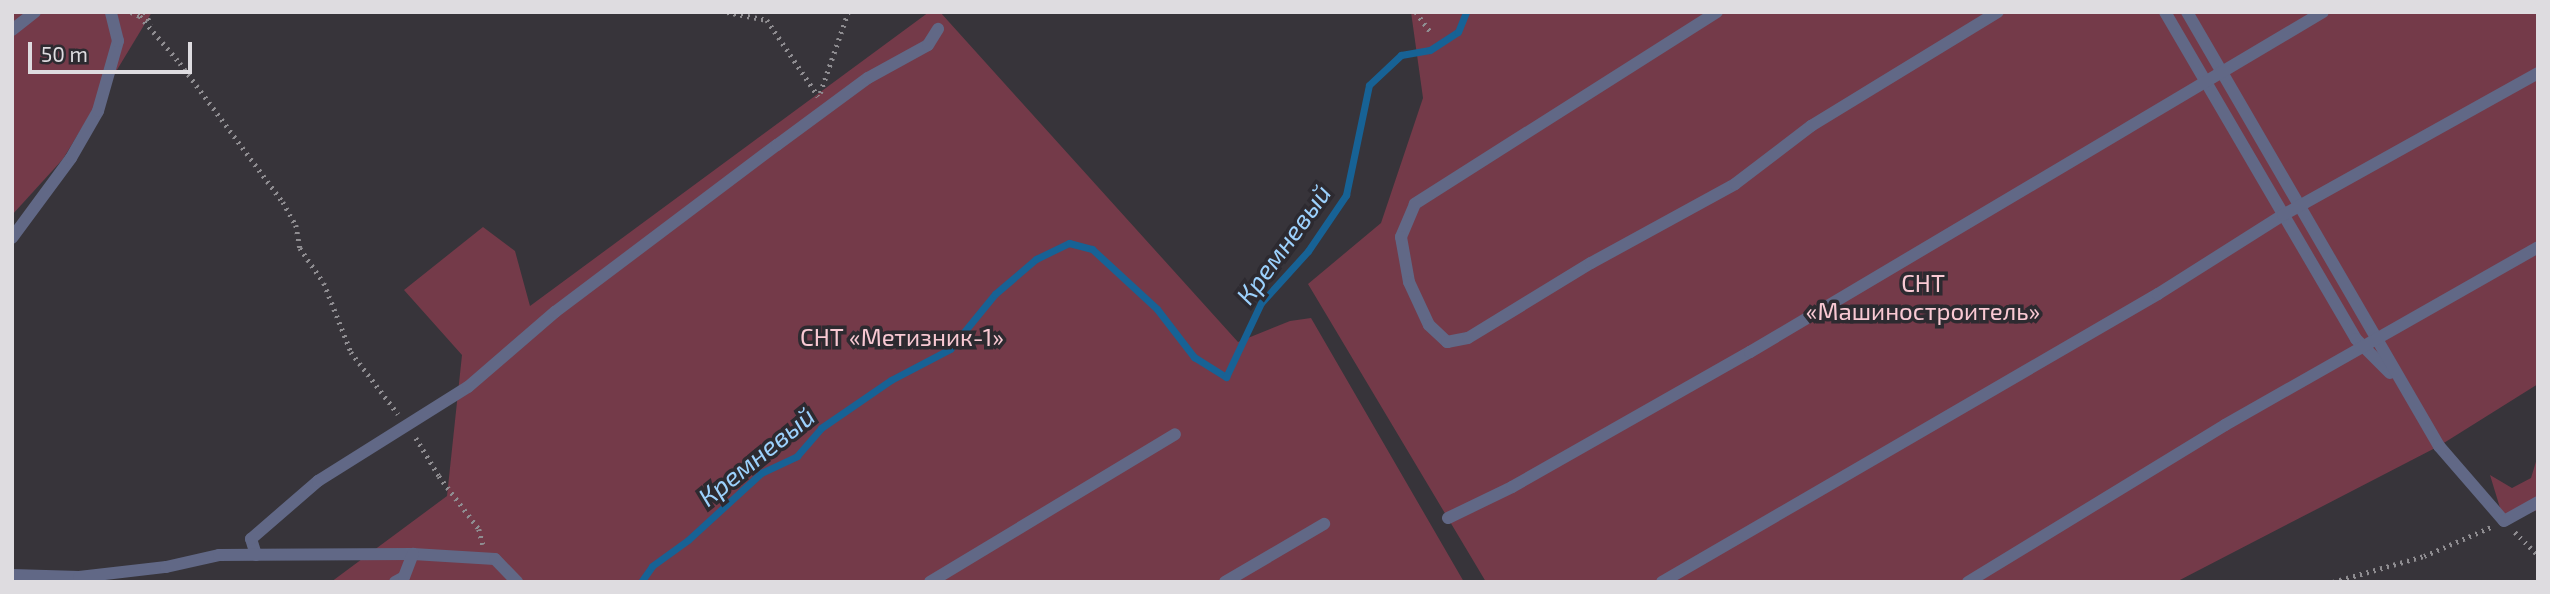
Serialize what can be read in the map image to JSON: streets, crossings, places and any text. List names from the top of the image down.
{
  "water": ["Кремневый"],
  "parks": ["СНТ «Машиностроитель»", "СНТ «Метизник-1»"],
  "scale_bar": "50 m"
}
